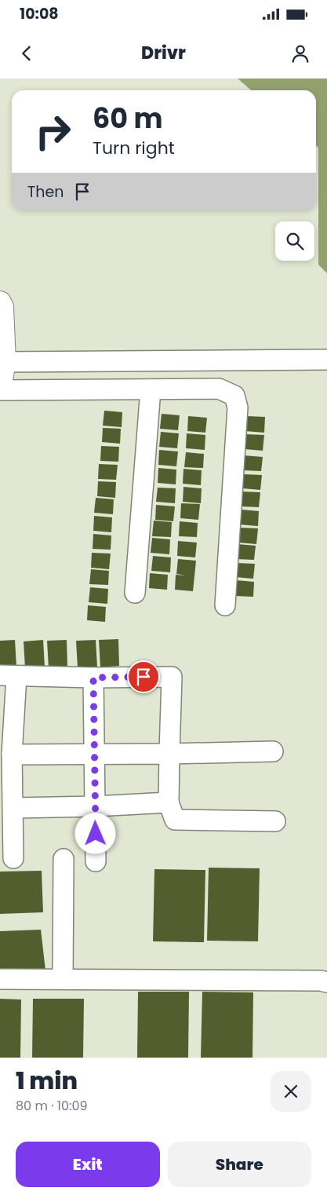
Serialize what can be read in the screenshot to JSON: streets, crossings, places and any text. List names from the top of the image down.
{
  "page": {
    "status": "10:08",
    "header": "Drivr",
    "turn": ["60 m", "Turn right"],
    "then": "Then",
    "heading": ["1 min", "80 m · 10:09"],
    "buttons": ["Exit", "Share"]
  }
}
